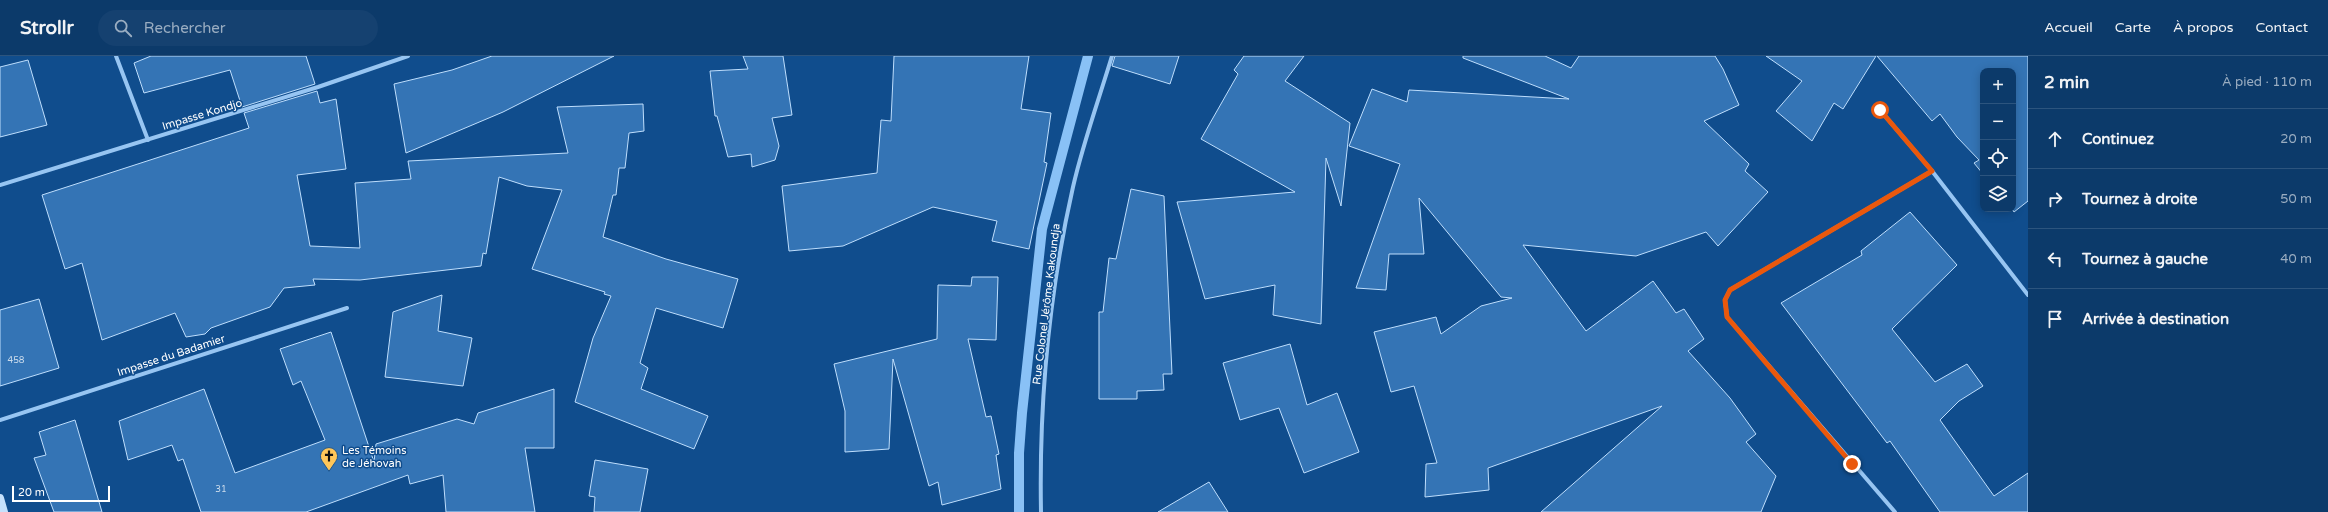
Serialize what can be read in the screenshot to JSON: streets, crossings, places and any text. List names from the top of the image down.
{
  "streets": {
    "street": ["Impasse Kondjo", "Rue Colonel Jérôme Kakoundja", "Impasse du Badamier"]
  },
  "places": {
    "church": ["Les Témoins de Jéhovah"]
  },
  "house_numbers": ["458", "31"],
  "scale_bar": "20 m",
  "page": {
    "header": "Strollr",
    "search": "Rechercher",
    "nav": [
      "Accueil",
      "Carte",
      "À propos",
      "Contact"
    ],
    "heading": ["2 min", "À pied · 110 m"],
    "map_buttons": ["+", "−"],
    "list": [
      ["Continuez", "20 m"],
      ["Tournez à droite", "50 m"],
      ["Tournez à gauche", "40 m"],
      "Arrivée à destination"
    ],
    "scale": "20 m"
  }
}
